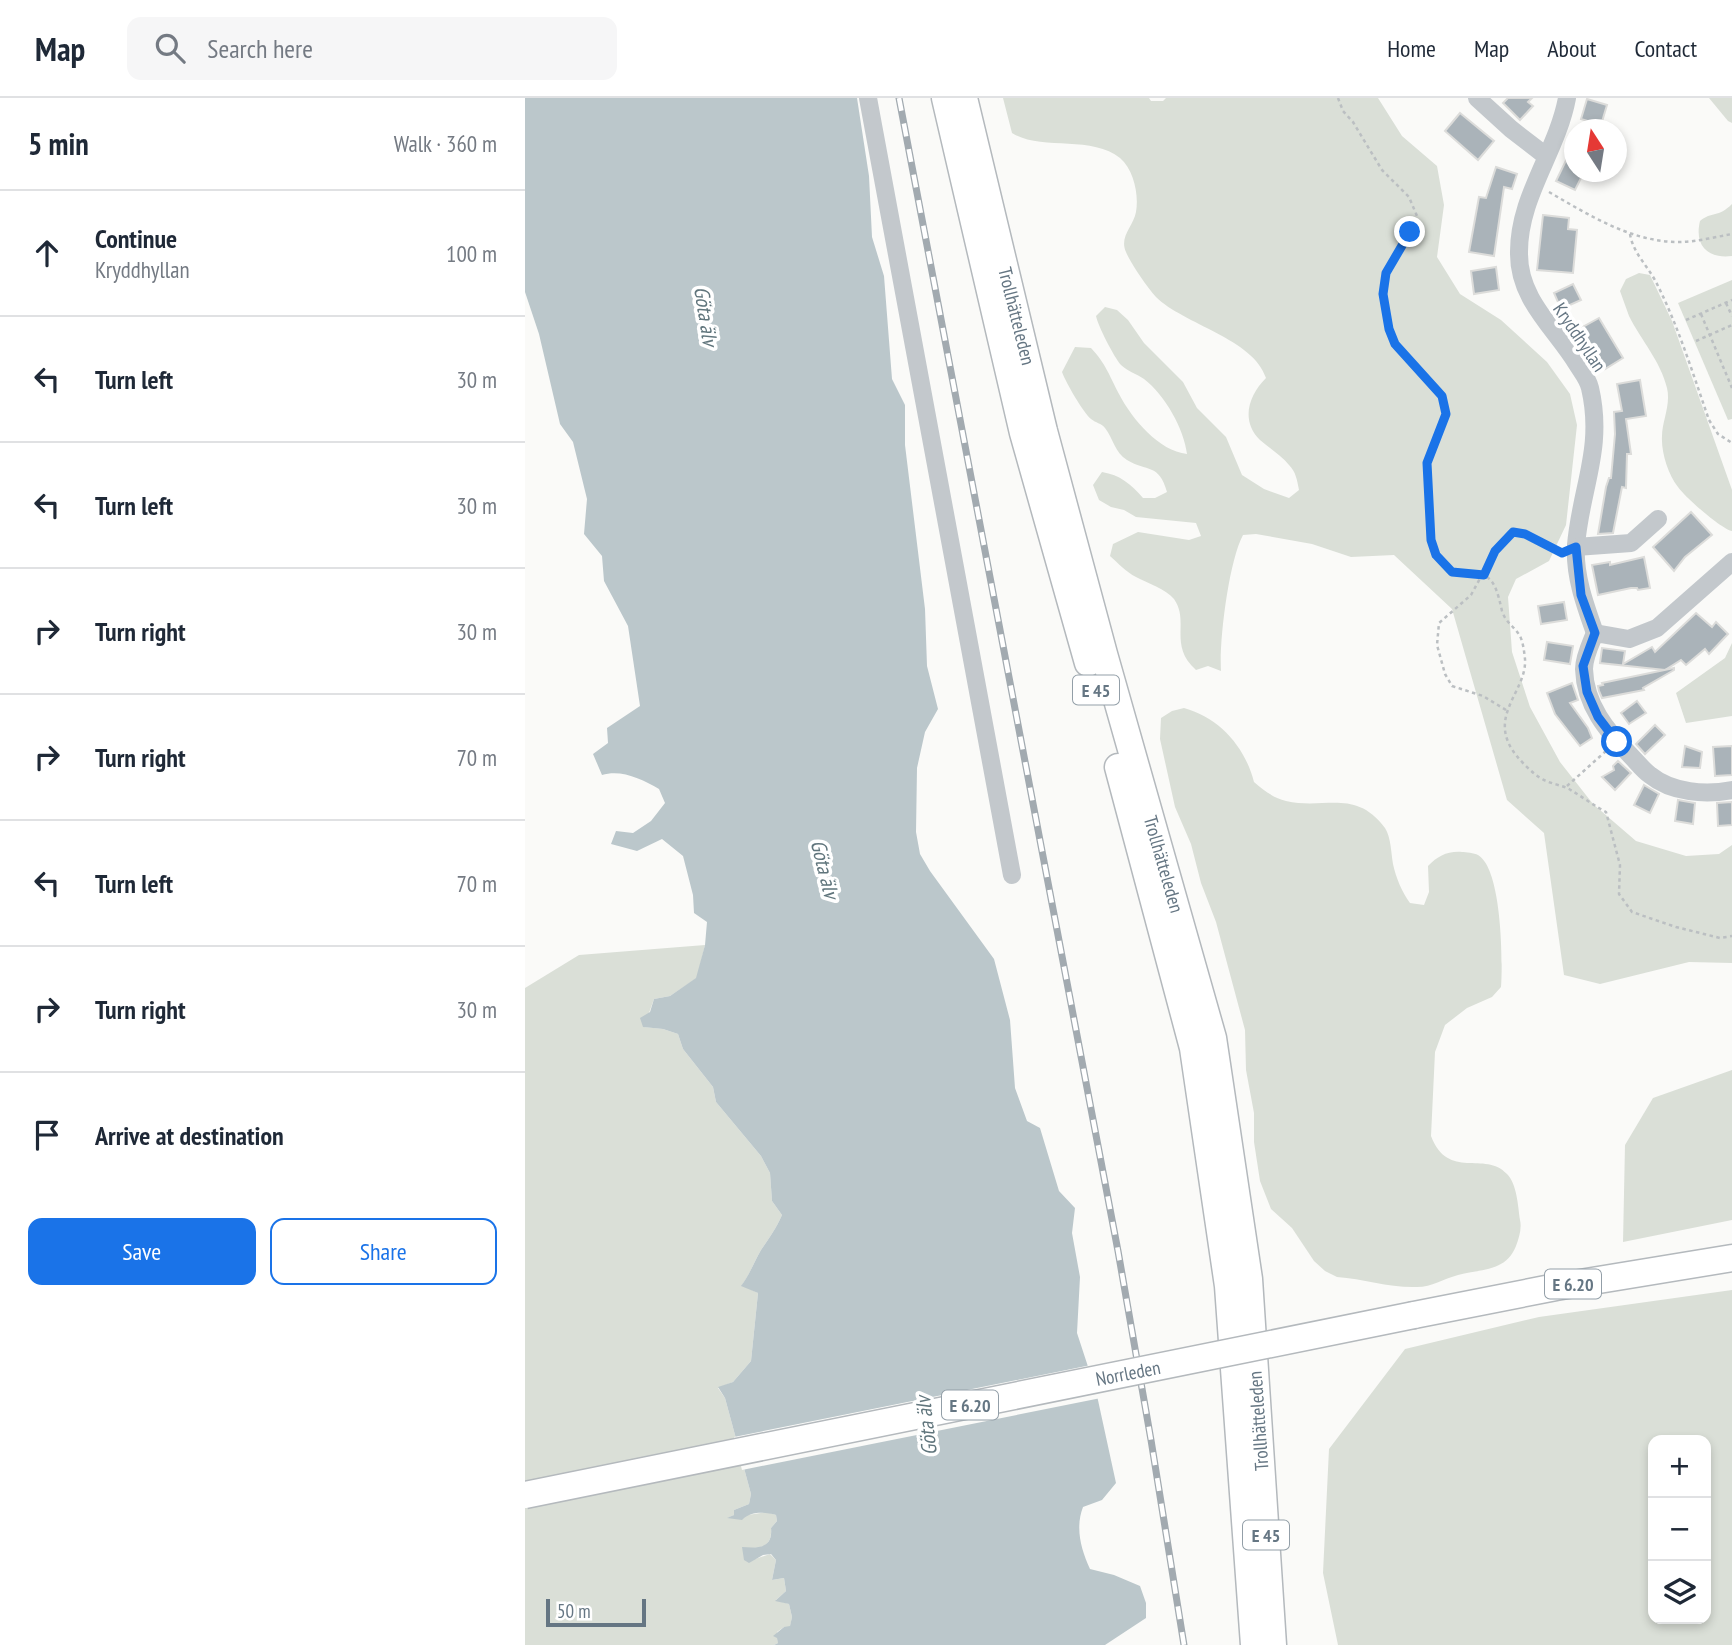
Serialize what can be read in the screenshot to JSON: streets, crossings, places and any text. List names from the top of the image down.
{
  "streets": {
    "highway": [
      "Trollhätteleden",
      "E 45",
      "E 6.20",
      "Norrleden"
    ],
    "street": ["Kryddhyllan"]
  },
  "water": ["Göta älv"],
  "scale_bar": "50 m",
  "north": "top",
  "page": {
    "header": "Map",
    "search": "Search here",
    "nav": [
      "Home",
      "Map",
      "About",
      "Contact"
    ],
    "heading": ["5 min", "Walk · 360 m"],
    "list": [
      ["Continue", "Kryddhyllan", "100 m"],
      ["Turn left", "30 m"],
      ["Turn left", "30 m"],
      ["Turn right", "30 m"],
      ["Turn right", "70 m"],
      ["Turn left", "70 m"],
      ["Turn right", "30 m"],
      "Arrive at destination"
    ],
    "buttons": ["Save", "Share"],
    "map_buttons": ["+", "−"],
    "scale": "50 m"
  }
}
